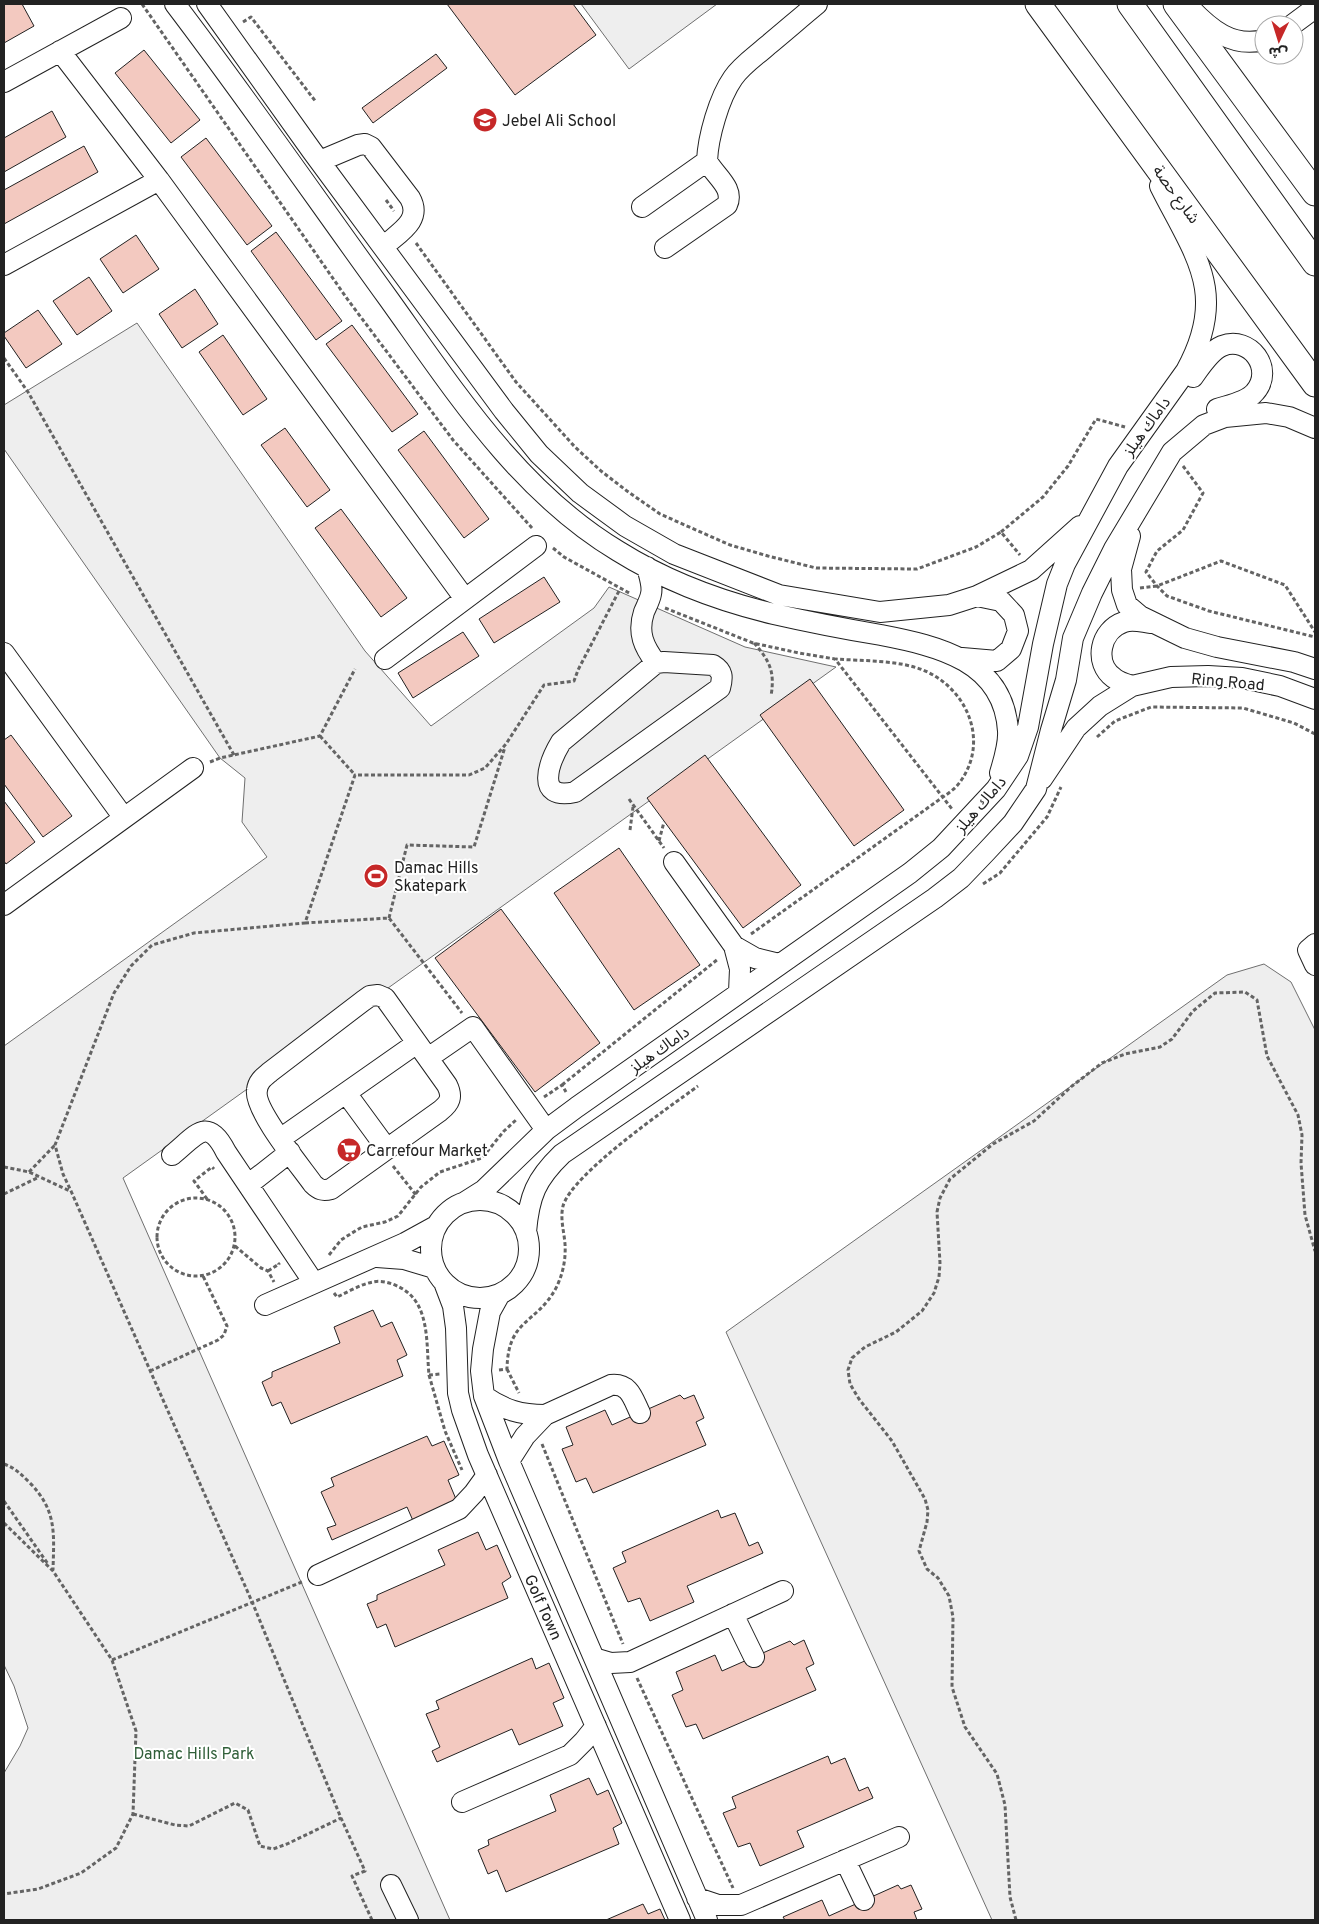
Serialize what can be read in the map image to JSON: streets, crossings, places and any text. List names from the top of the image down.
{
  "streets": {
    "main road": ["شارع حصة"],
    "street": ["داماك هيلز", "Ring Road", "Golf Town"]
  },
  "crossings": [
    ["شارع حصة", "داماك هيلز"],
    ["داماك هيلز", "Ring Road"],
    ["داماك هيلز", "Golf Town"]
  ],
  "parks": ["Damac Hills Park"],
  "places": {
    "school or university": ["Jebel Ali School"],
    "sports": ["Damac Hills Skatepark"],
    "supermarket": ["Carrefour Market"]
  },
  "north": "bottom"
}
